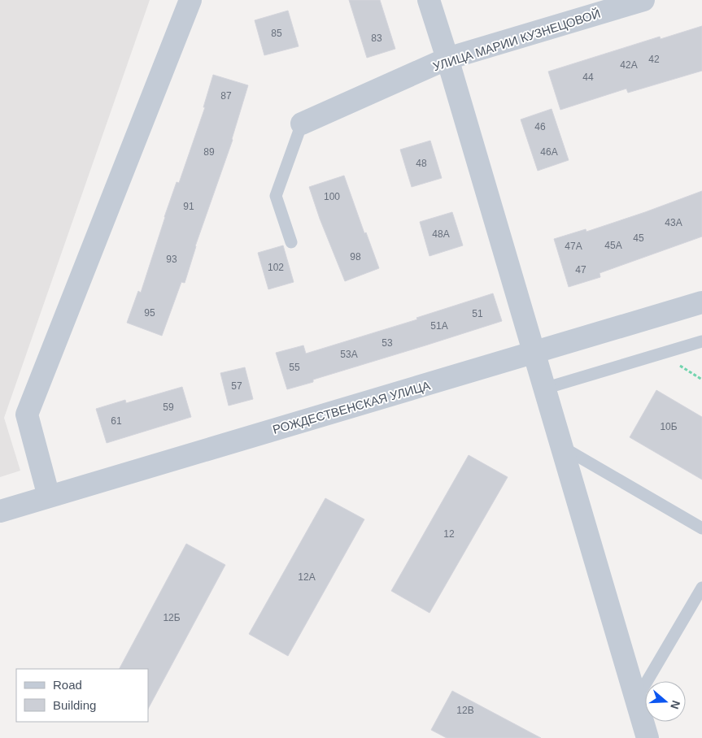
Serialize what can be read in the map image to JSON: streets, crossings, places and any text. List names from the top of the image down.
{
  "streets": {
    "street": ["УЛИЦА МАРИИ КУЗНЕЦОВОЙ", "РОЖДЕСТВЕНСКАЯ УЛИЦА"]
  },
  "house_numbers": [
    "85",
    "83",
    "42",
    "42А",
    "44",
    "87",
    "46",
    "89",
    "46А",
    "48",
    "100",
    "91",
    "43А",
    "48А",
    "45",
    "45А",
    "47А",
    "98",
    "93",
    "102",
    "47",
    "95",
    "51",
    "51А",
    "53",
    "53А",
    "55",
    "57",
    "59",
    "61",
    "10Б",
    "12",
    "12А",
    "12Б",
    "12В"
  ],
  "legend": ["Road", "Building"],
  "north": "right"
}
